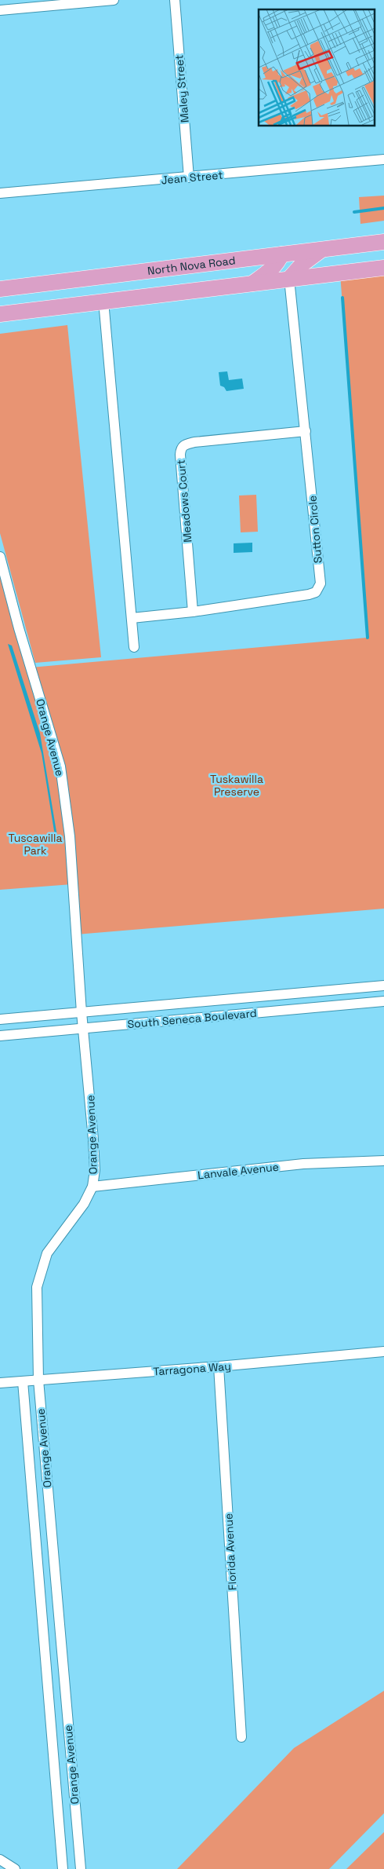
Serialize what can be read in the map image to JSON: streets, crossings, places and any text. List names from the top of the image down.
{
  "streets": {
    "main road": ["North Nova Road"],
    "street": [
      "Maley Street",
      "Jean Street",
      "Meadows Court",
      "Sutton Circle",
      "Orange Avenue",
      "South Seneca Boulevard",
      "Lanvale Avenue",
      "Tarragona Way",
      "Florida Avenue"
    ]
  },
  "crossings": [
    ["Maley Street", "Jean Street"],
    ["Meadows Court", "Sutton Circle"],
    ["Orange Avenue", "South Seneca Boulevard"],
    ["Orange Avenue", "Lanvale Avenue"],
    ["Orange Avenue", "Tarragona Way"],
    ["Tarragona Way", "Florida Avenue"]
  ],
  "parks": ["Tuskawilla Preserve", "Tuscawilla Park"]
}
